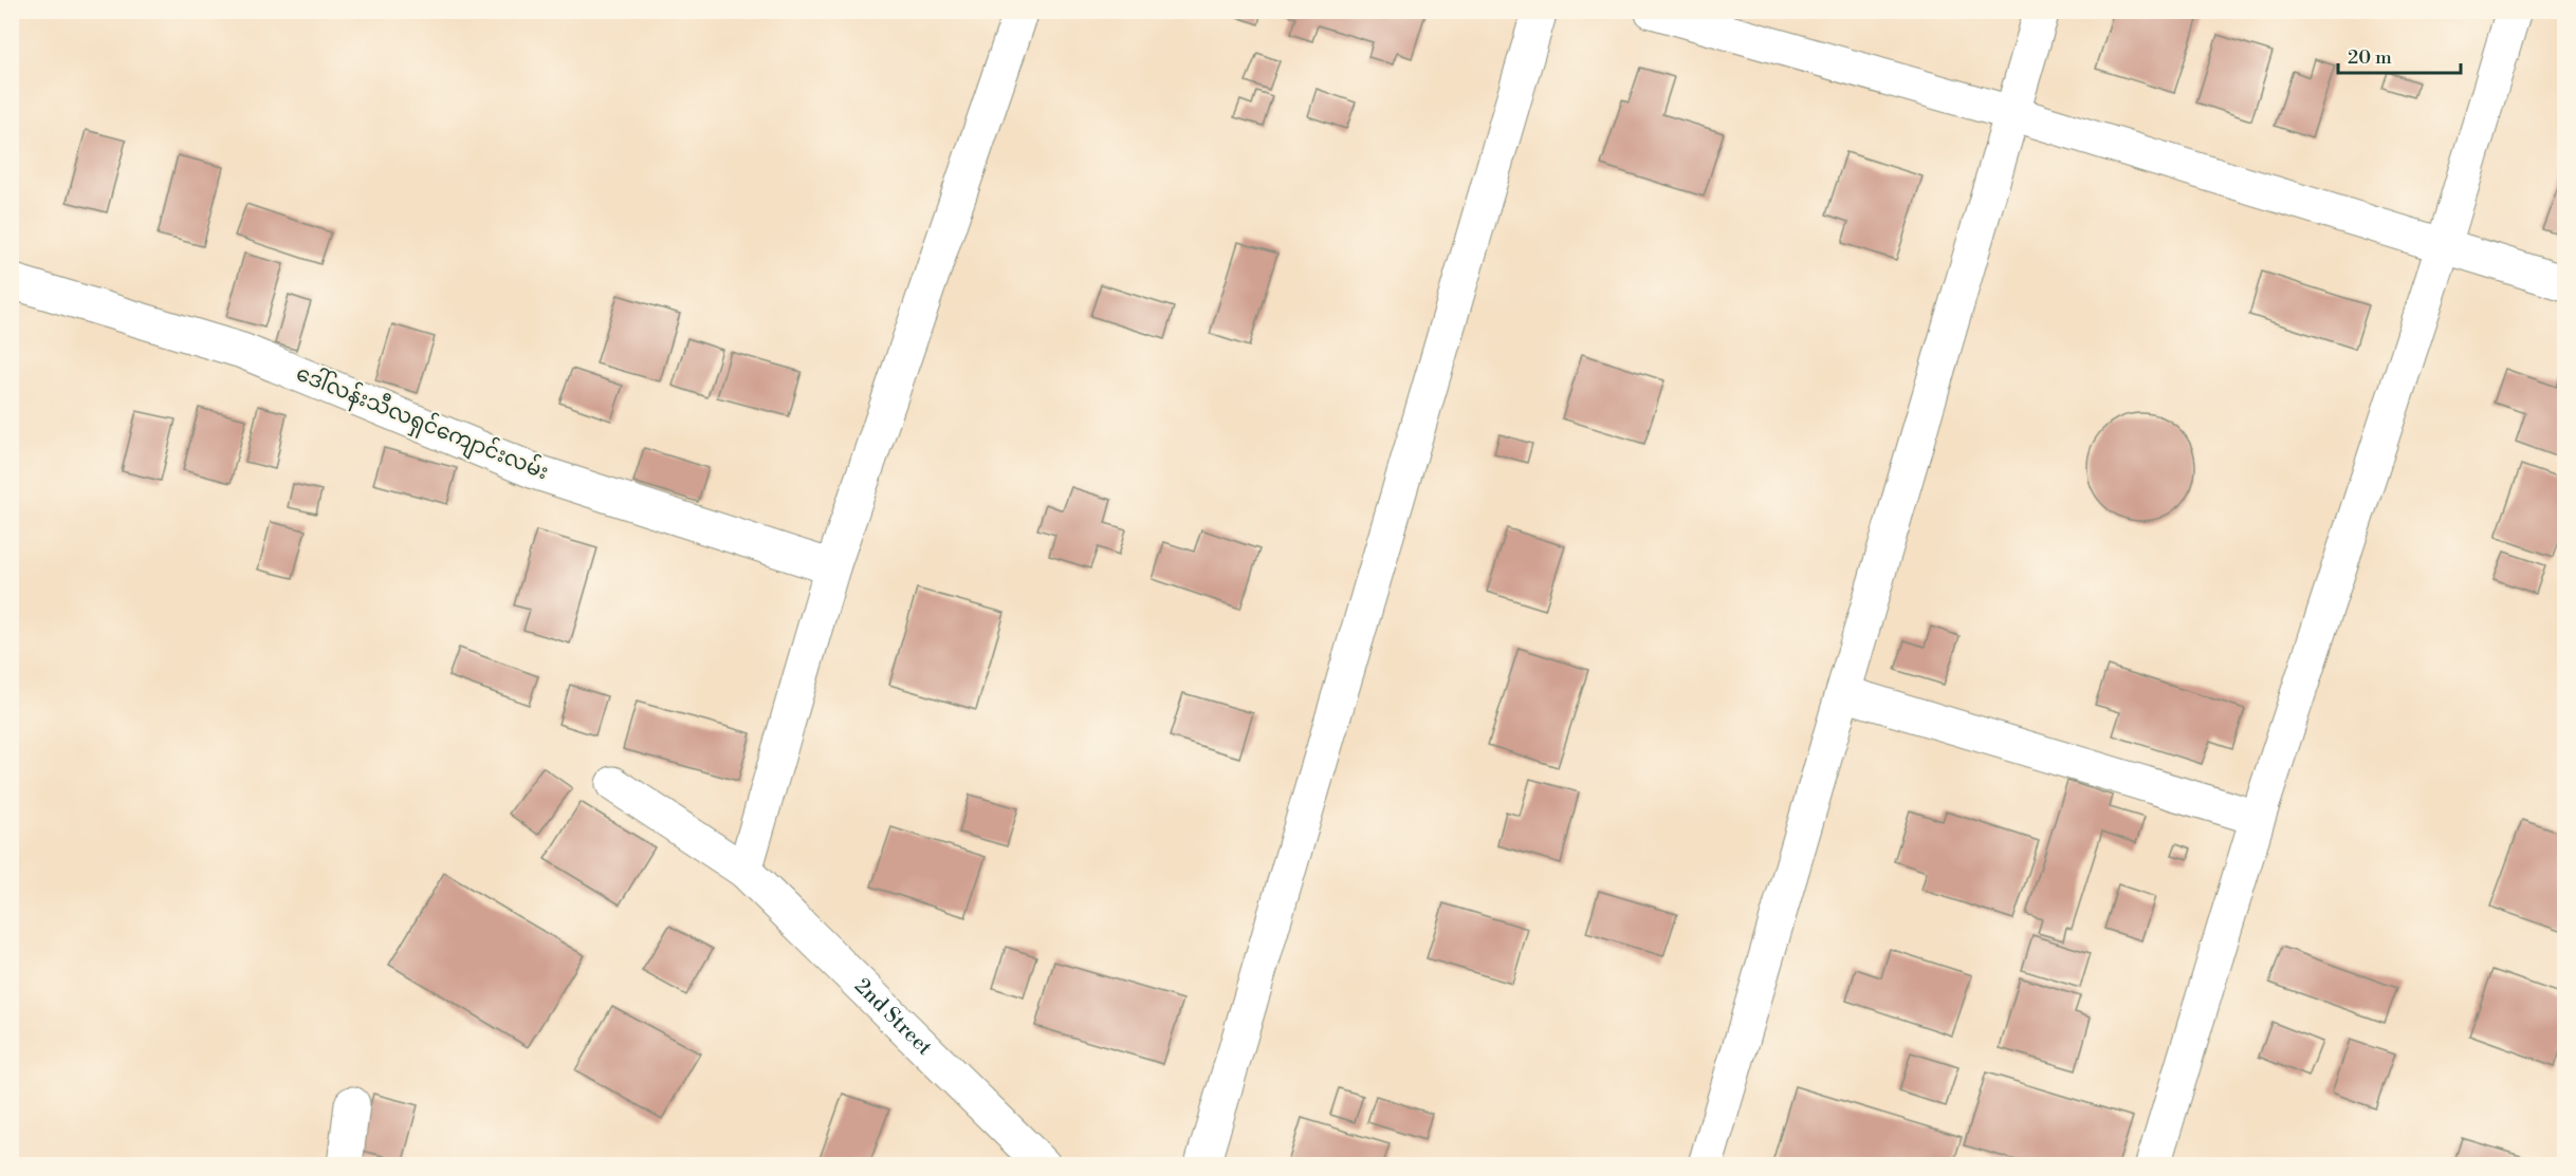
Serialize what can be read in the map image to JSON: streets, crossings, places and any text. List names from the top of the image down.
{
  "streets": {
    "street": ["ဒေါ်လန်းသီလရှင်ကျောင်းလမ်း", "2nd Street"]
  },
  "scale_bar": "20 m"
}
